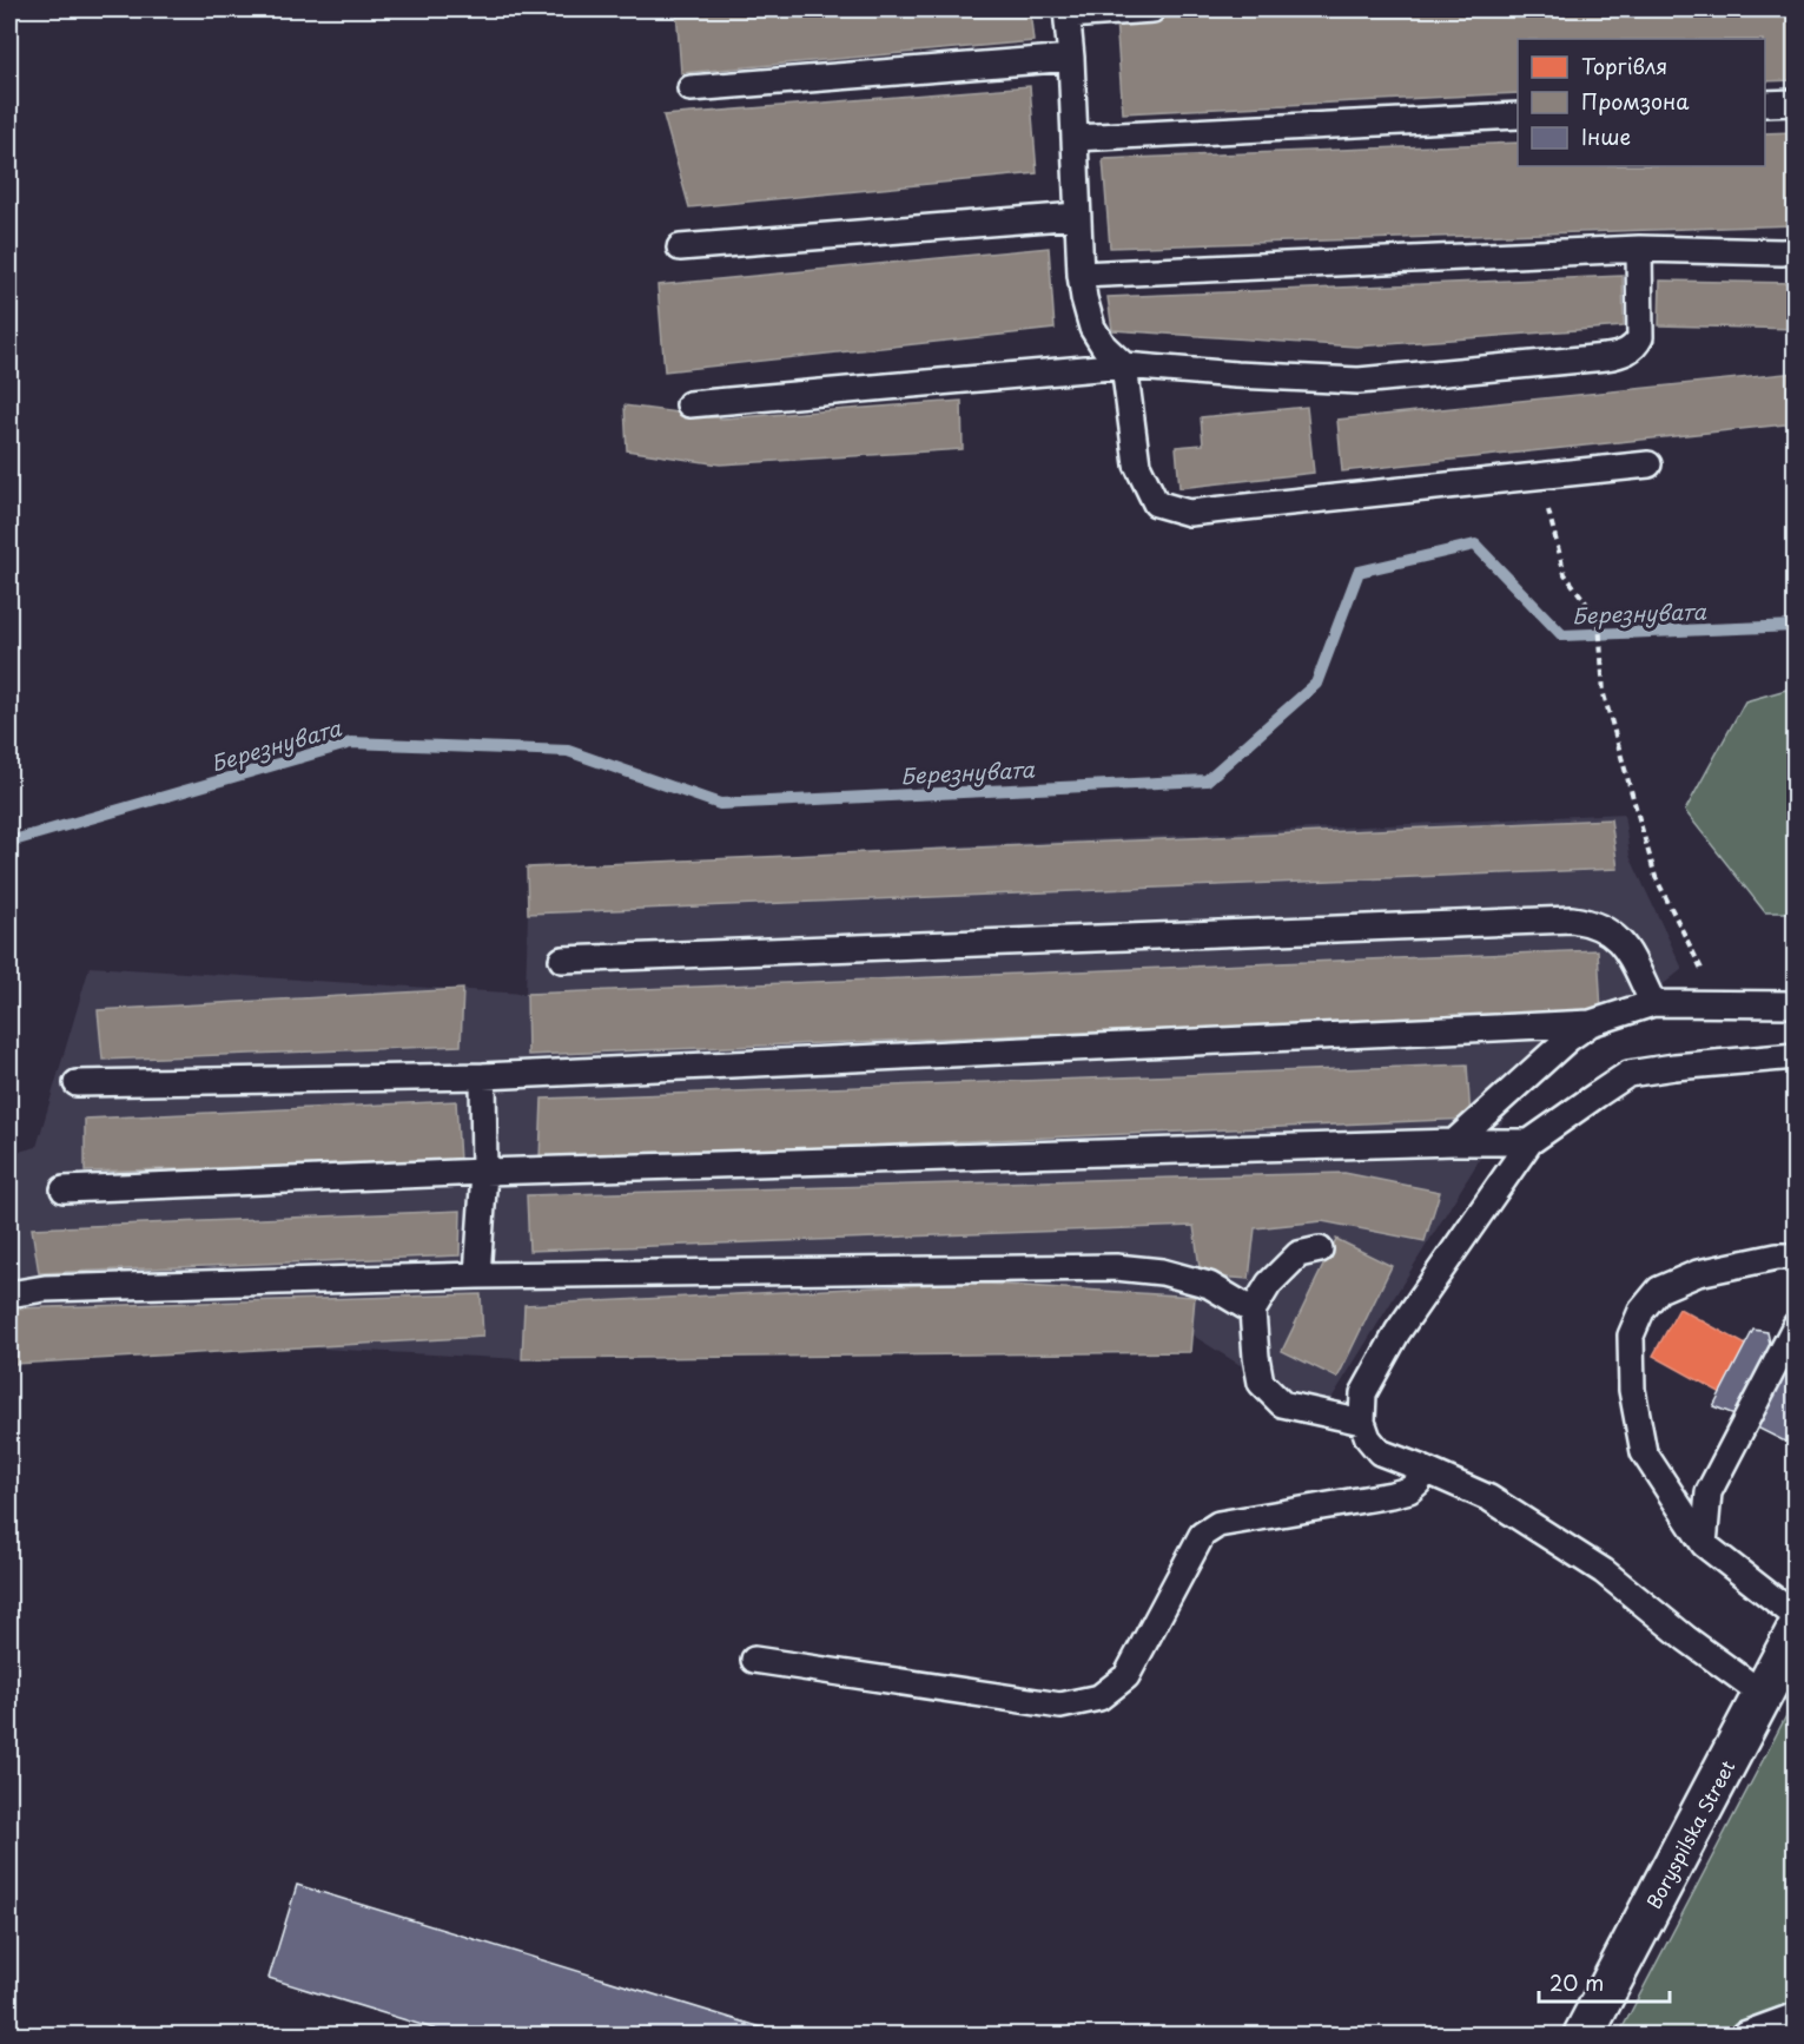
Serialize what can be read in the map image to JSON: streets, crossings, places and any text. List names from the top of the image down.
{
  "streets": {
    "main road": ["Boryspilska Street"]
  },
  "water": ["Березнувата"],
  "legend": ["Торгівля", "Промзона", "Інше"],
  "scale_bar": "20 m"
}
